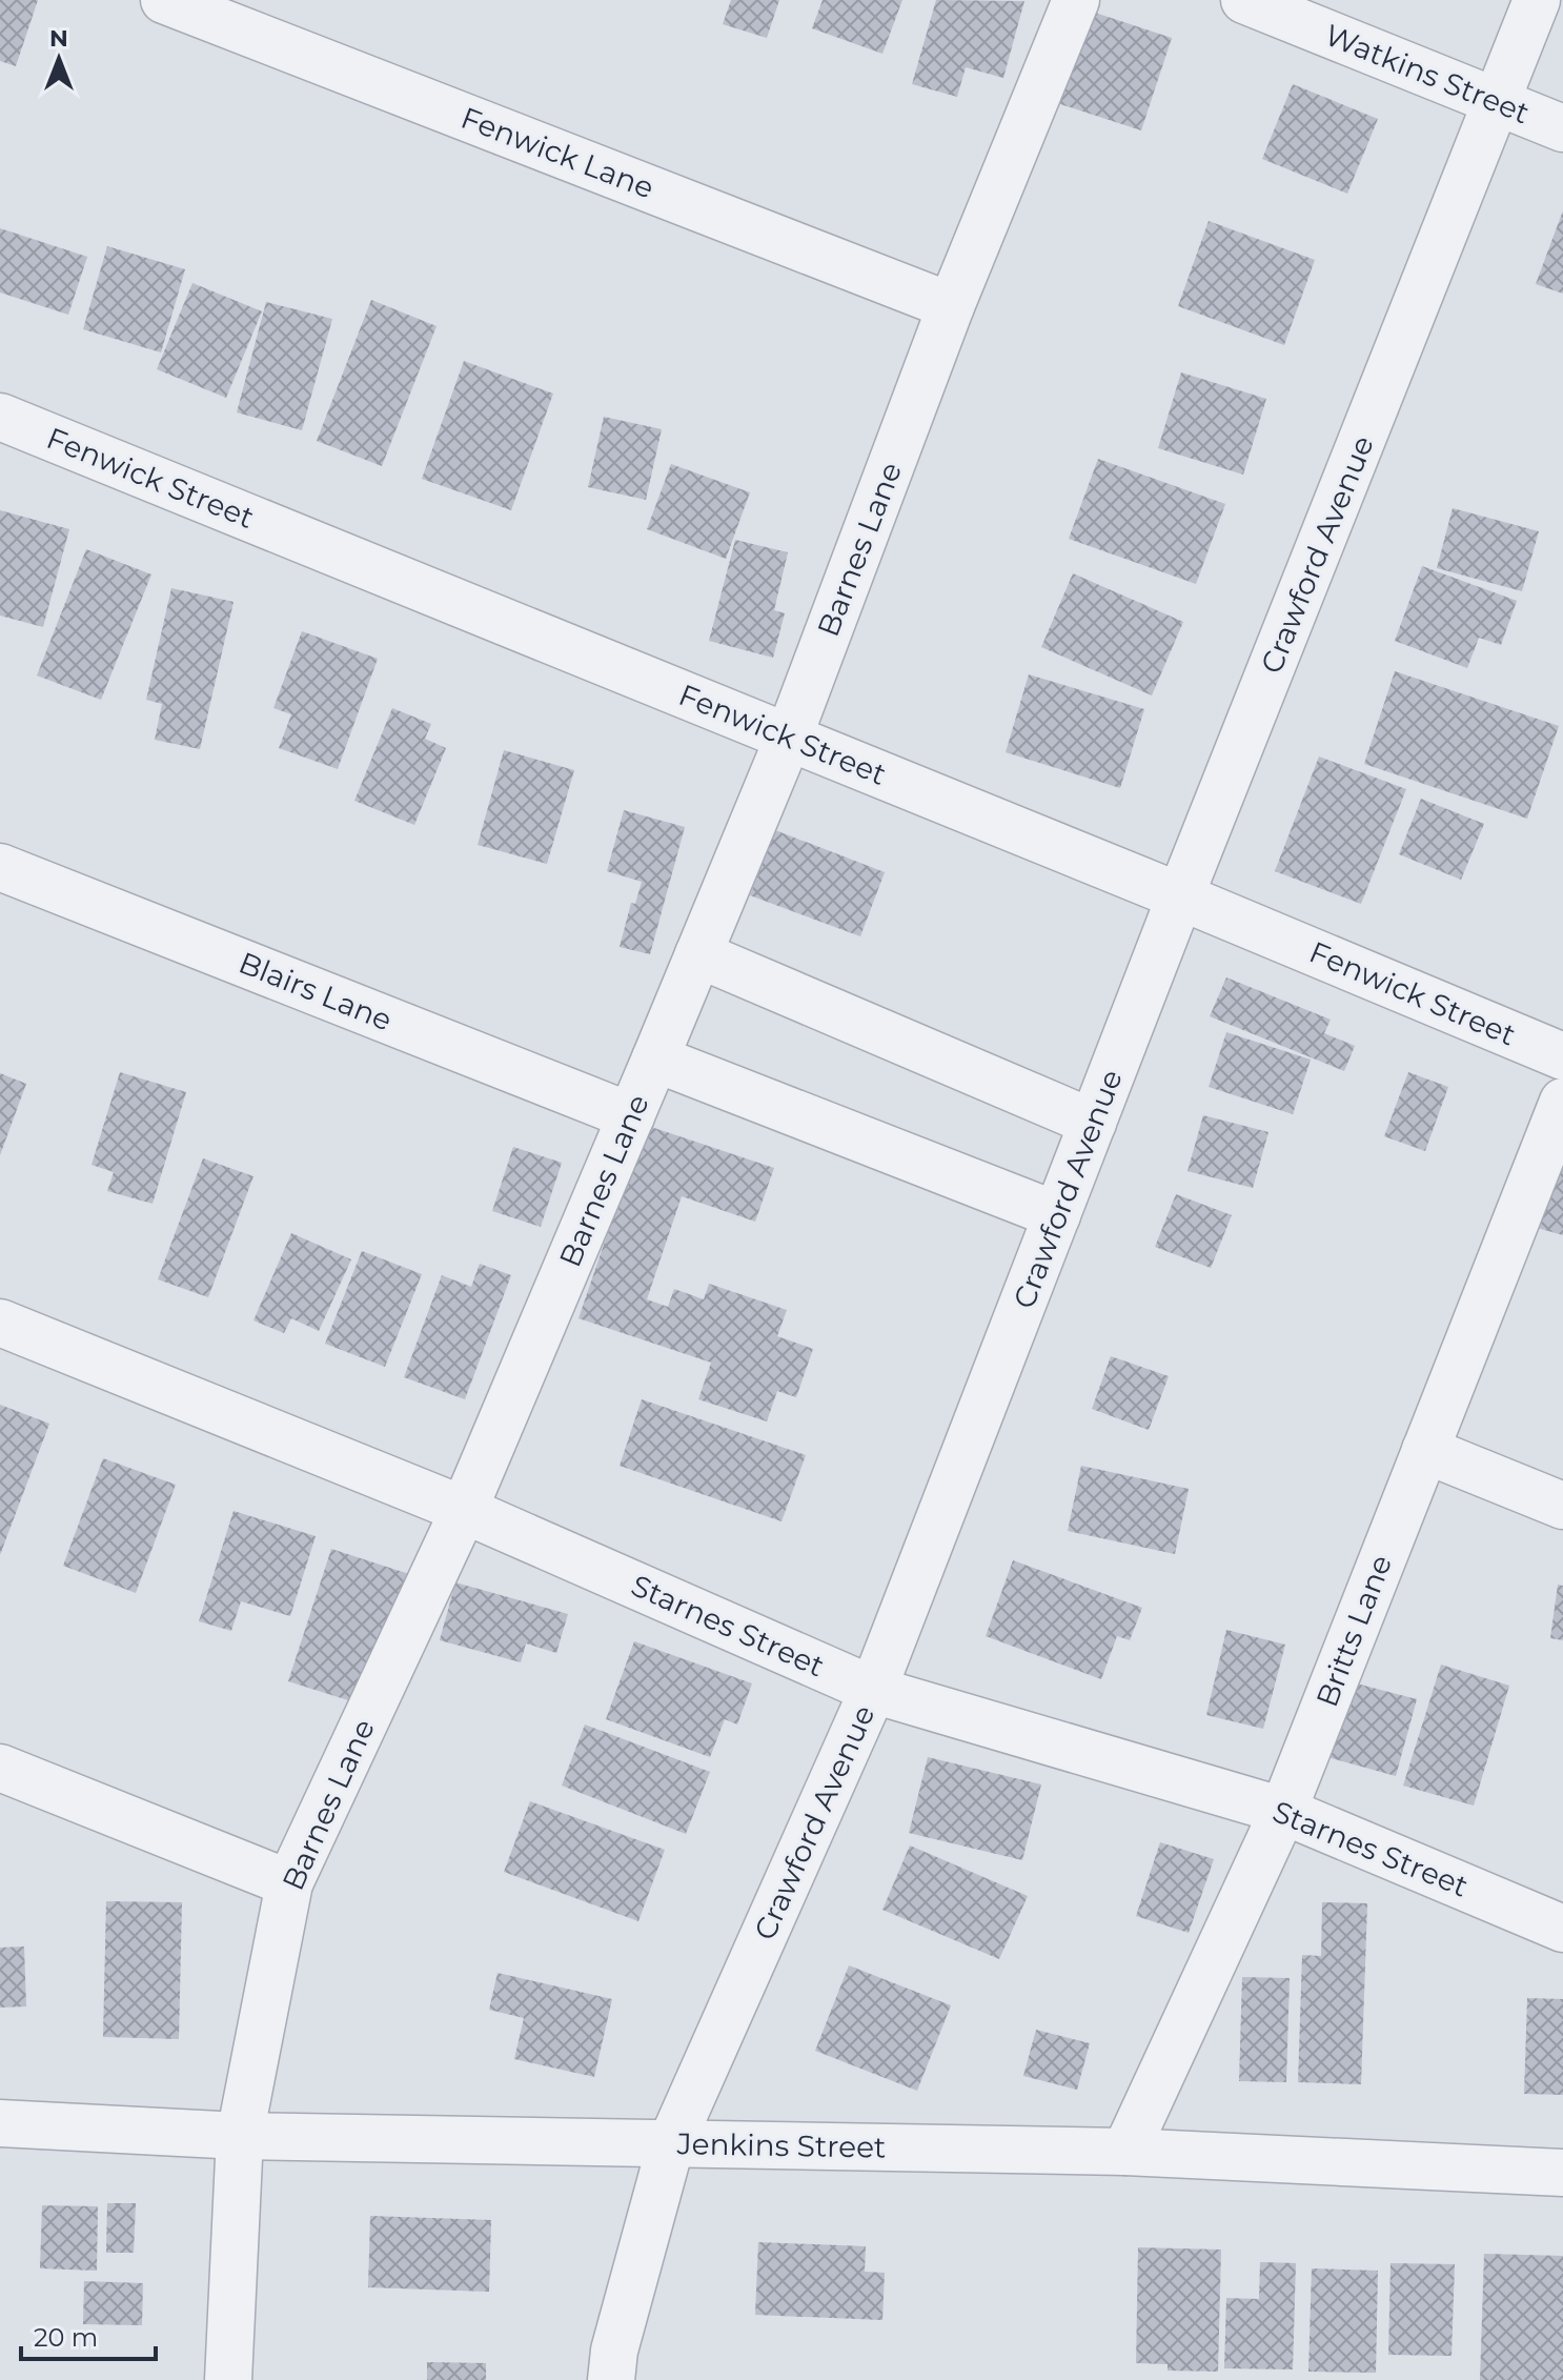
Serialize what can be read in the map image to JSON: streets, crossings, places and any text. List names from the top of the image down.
{
  "streets": {
    "street": [
      "Watkins Street",
      "Fenwick Lane",
      "Fenwick Street",
      "Barnes Lane",
      "Crawford Avenue",
      "Blairs Lane",
      "Starnes Street",
      "Britts Lane",
      "Jenkins Street"
    ]
  },
  "crossings": [
    ["Watkins Street", "Crawford Avenue"],
    ["Fenwick Lane", "Barnes Lane"],
    ["Fenwick Street", "Barnes Lane"],
    ["Fenwick Street", "Crawford Avenue"],
    ["Barnes Lane", "Blairs Lane"],
    ["Barnes Lane", "Starnes Street"],
    ["Barnes Lane", "Jenkins Street"],
    ["Crawford Avenue", "Starnes Street"],
    ["Crawford Avenue", "Jenkins Street"],
    ["Starnes Street", "Britts Lane"],
    ["Britts Lane", "Jenkins Street"]
  ],
  "scale_bar": "20 m",
  "north": "top"
}
